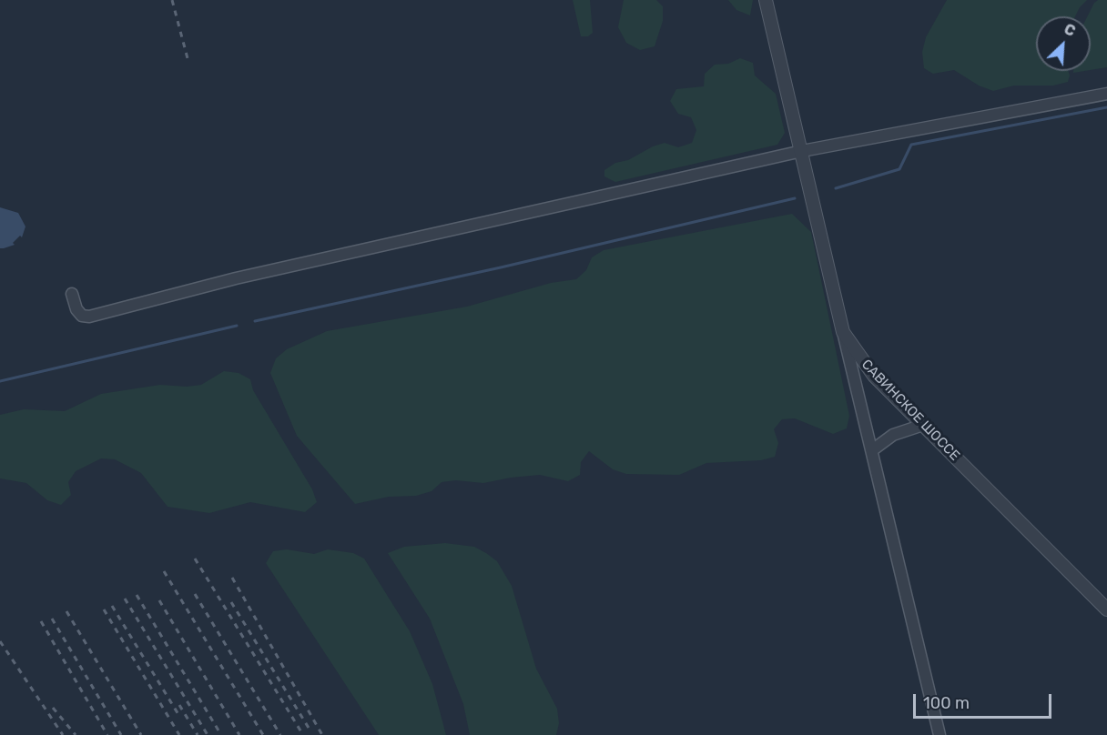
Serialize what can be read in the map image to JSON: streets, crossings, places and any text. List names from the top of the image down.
{
  "streets": {
    "street": ["САВИНСКОЕ ШОССЕ"]
  },
  "scale_bar": "100 m",
  "north": "top right"
}
